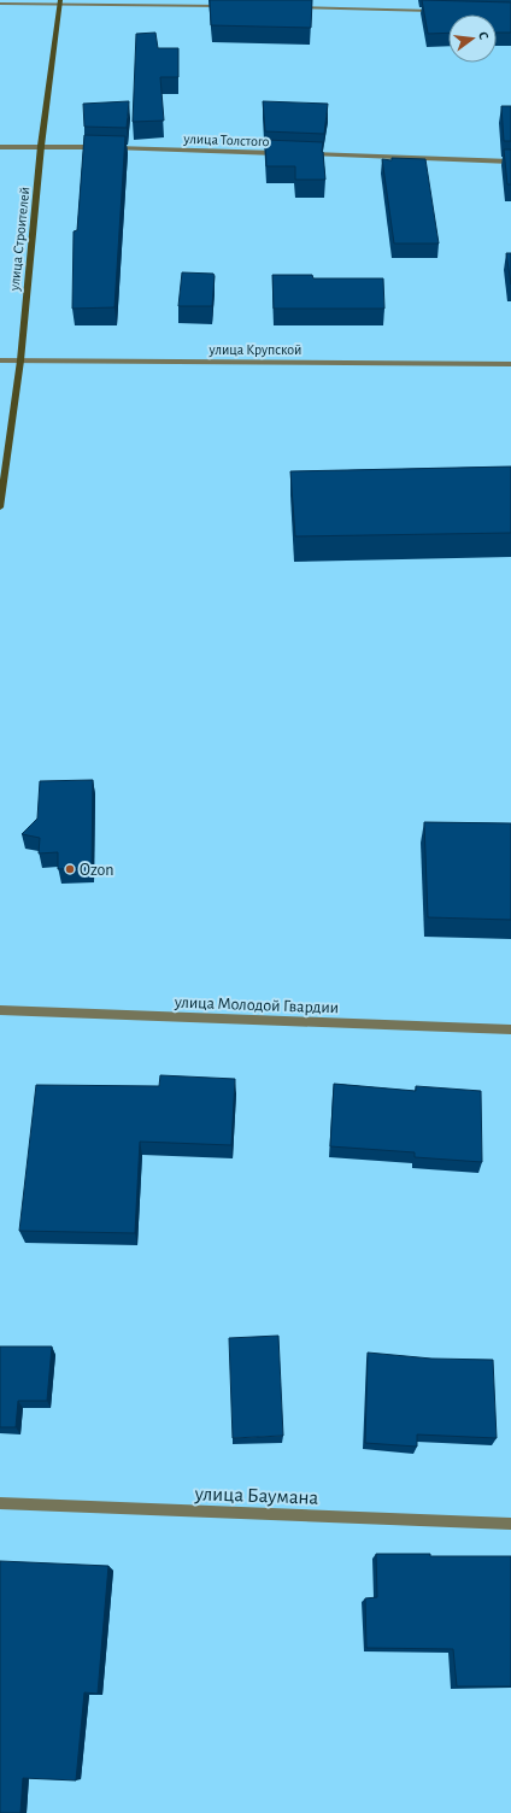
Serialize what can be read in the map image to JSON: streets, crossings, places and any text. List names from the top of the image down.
{
  "streets": {
    "street": [
      "улица Толстого",
      "улица Строителей",
      "улица Крупской",
      "улица Молодой Гвардии",
      "улица Баумана"
    ]
  },
  "crossings": [
    ["улица Толстого", "улица Строителей"],
    ["улица Строителей", "улица Крупской"]
  ],
  "places": ["Ozon"],
  "north": "right"
}
